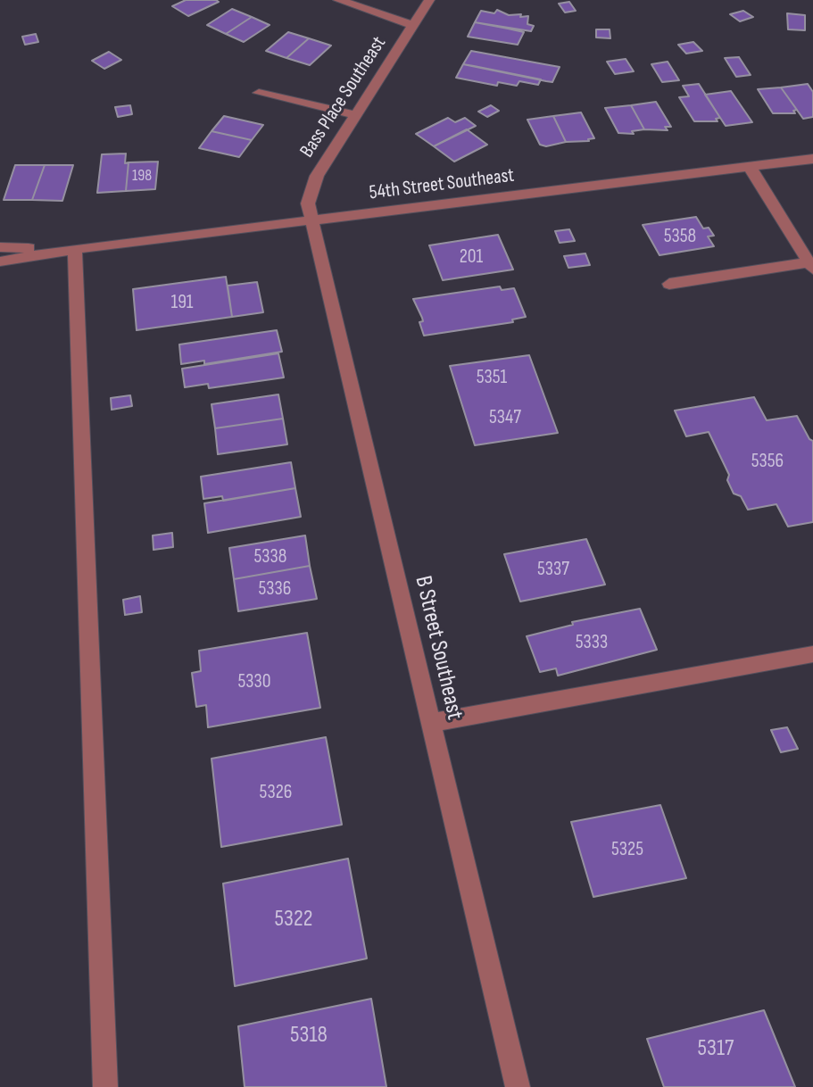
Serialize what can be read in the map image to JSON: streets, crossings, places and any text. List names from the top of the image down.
{
  "streets": {
    "street": ["Bass Place Southeast", "54th Street Southeast", "B Street Southeast"]
  },
  "crossings": [
    ["Bass Place Southeast", "54th Street Southeast"],
    ["Bass Place Southeast", "B Street Southeast"],
    ["54th Street Southeast", "B Street Southeast"]
  ],
  "house_numbers": [
    "198",
    "5358",
    "201",
    "191",
    "5351",
    "5347",
    "5356",
    "5338",
    "5337",
    "5336",
    "5333",
    "5330",
    "5326",
    "5325",
    "5322",
    "5318",
    "5317"
  ]
}
